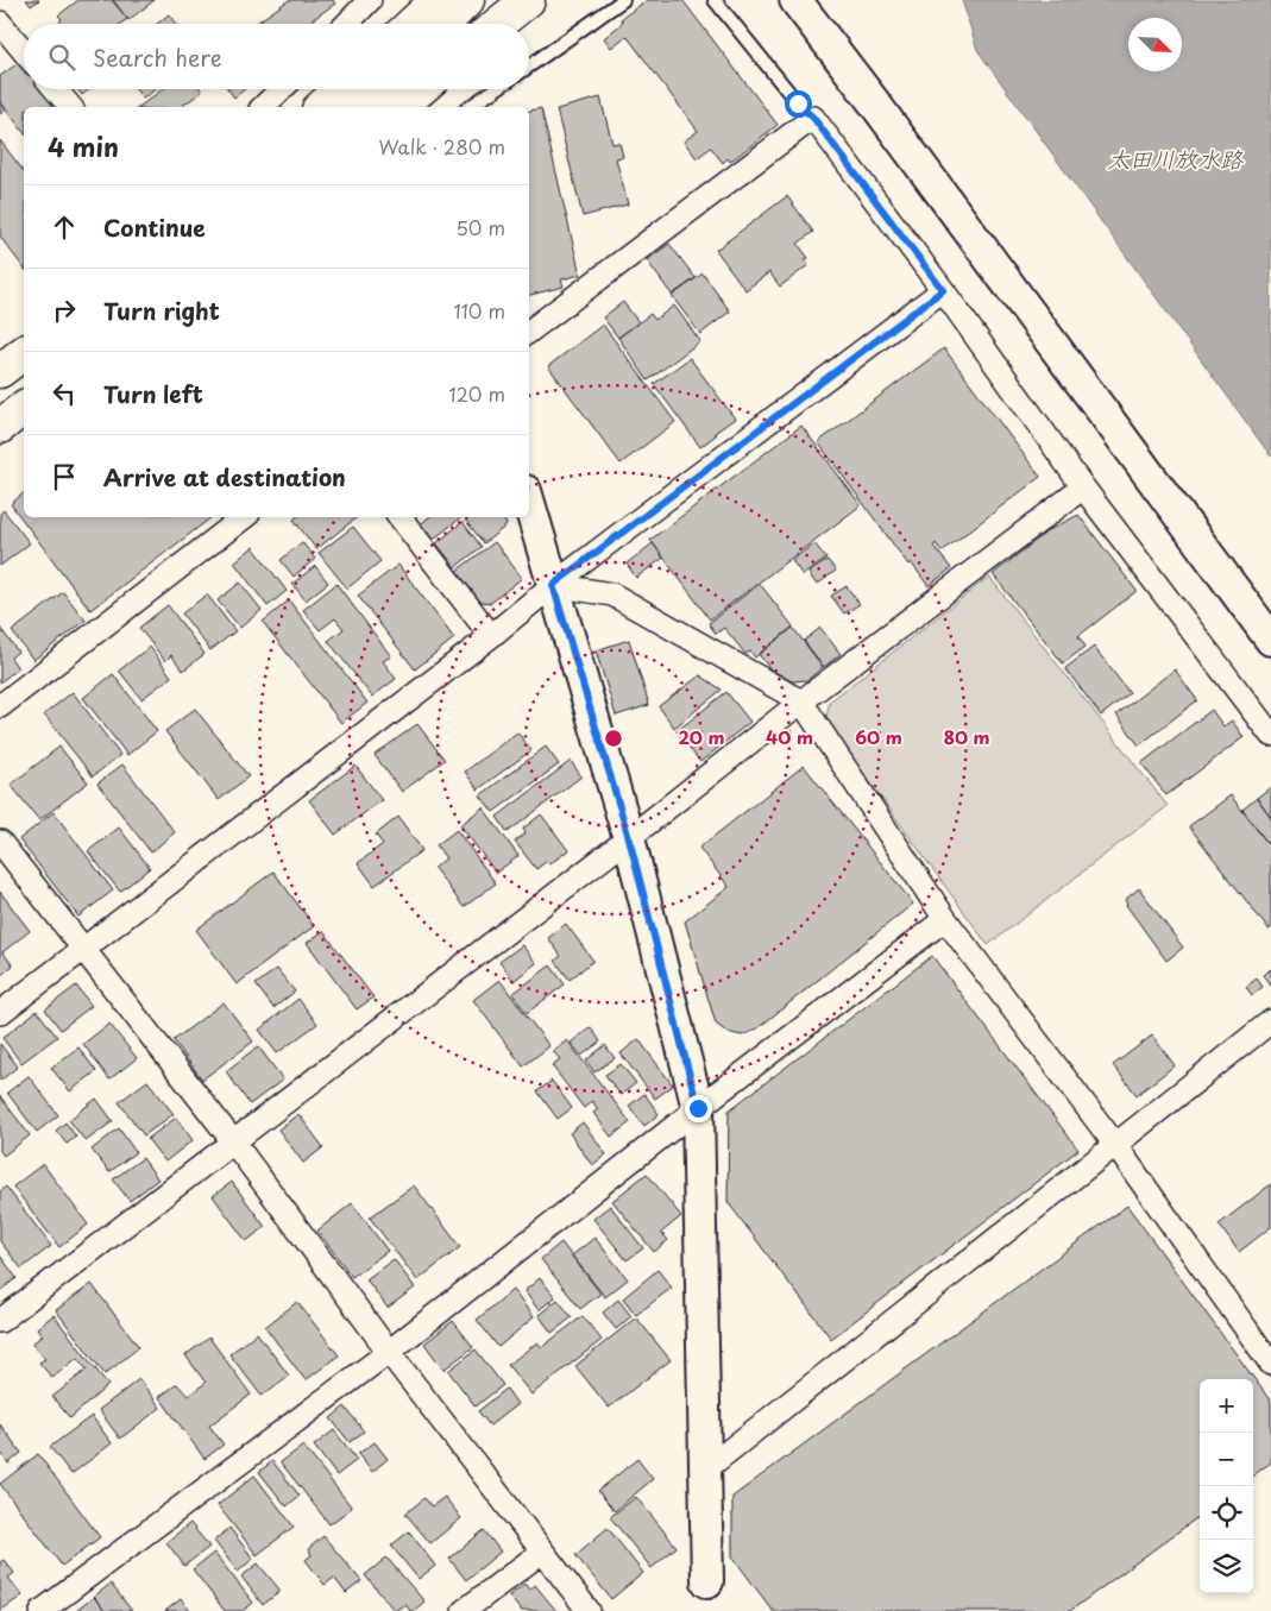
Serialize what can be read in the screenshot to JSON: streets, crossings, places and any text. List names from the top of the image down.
{
  "water": ["太田川放水路"],
  "north": "bottom right",
  "page": {
    "search": "Search here",
    "heading": ["4 min", "Walk · 280 m"],
    "list": [
      ["Continue", "50 m"],
      ["Turn right", "110 m"],
      ["Turn left", "120 m"],
      "Arrive at destination"
    ],
    "map_buttons": ["+", "−"]
  },
  "rings": [
    "20 m",
    "40 m",
    "60 m",
    "80 m"
  ]
}
